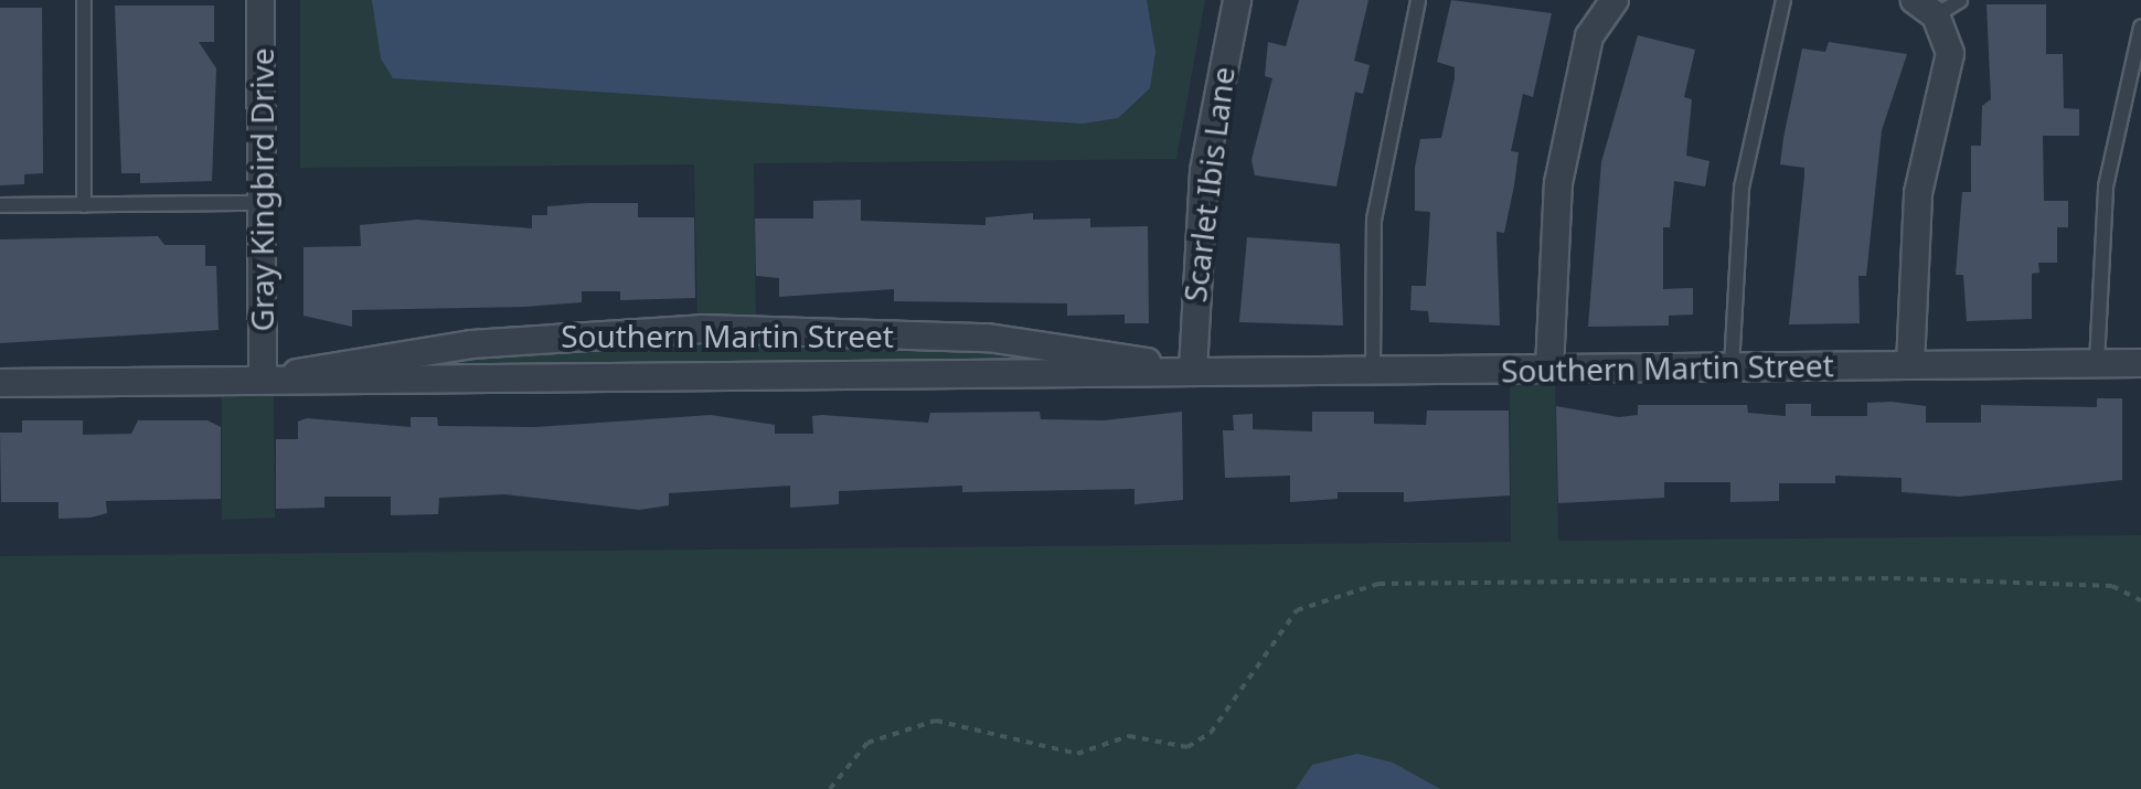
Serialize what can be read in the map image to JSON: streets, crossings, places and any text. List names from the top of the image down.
{
  "streets": {
    "street": ["Scarlet Ibis Lane", "Gray Kingbird Drive", "Southern Martin Street"]
  },
  "crossings": [
    ["Scarlet Ibis Lane", "Southern Martin Street"],
    ["Gray Kingbird Drive", "Southern Martin Street"]
  ]
}
